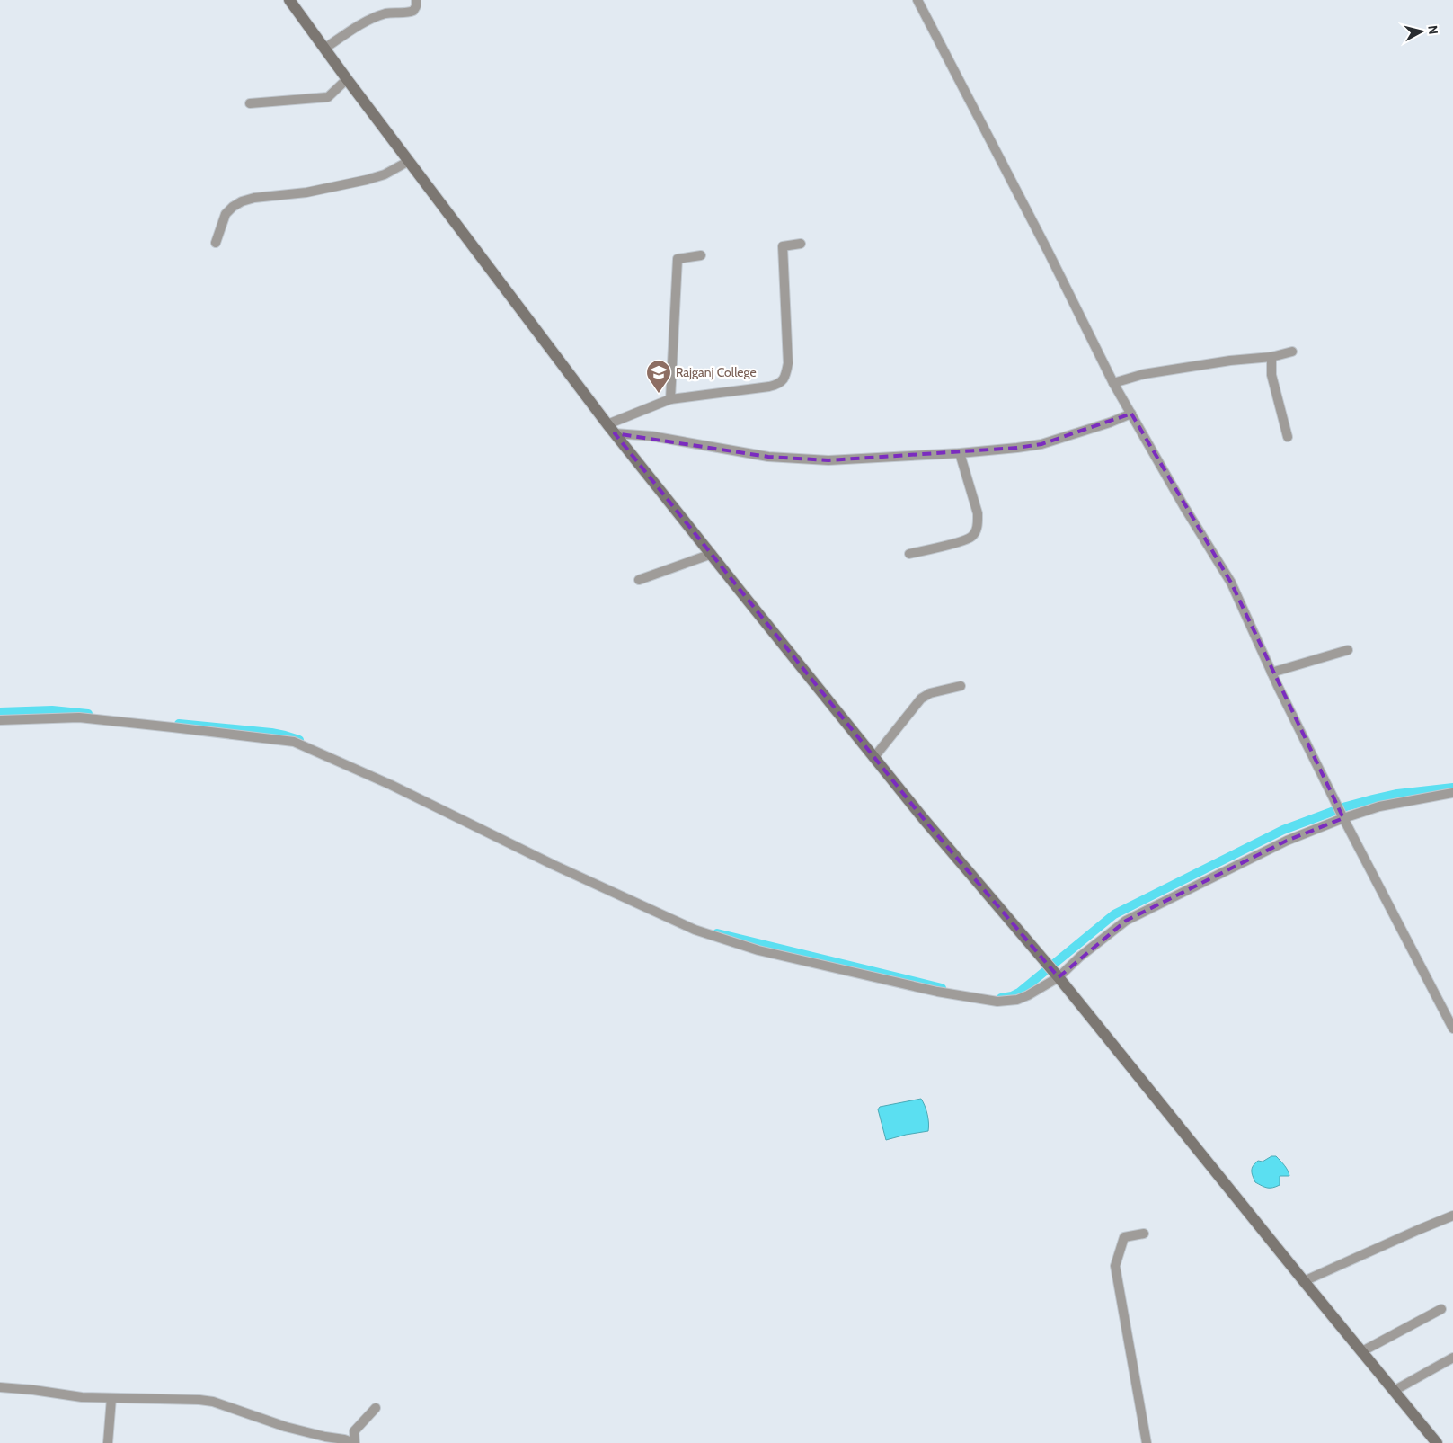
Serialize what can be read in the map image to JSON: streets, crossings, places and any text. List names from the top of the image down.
{
  "places": {
    "school or university": ["Rajganj College"]
  },
  "north": "right"
}
